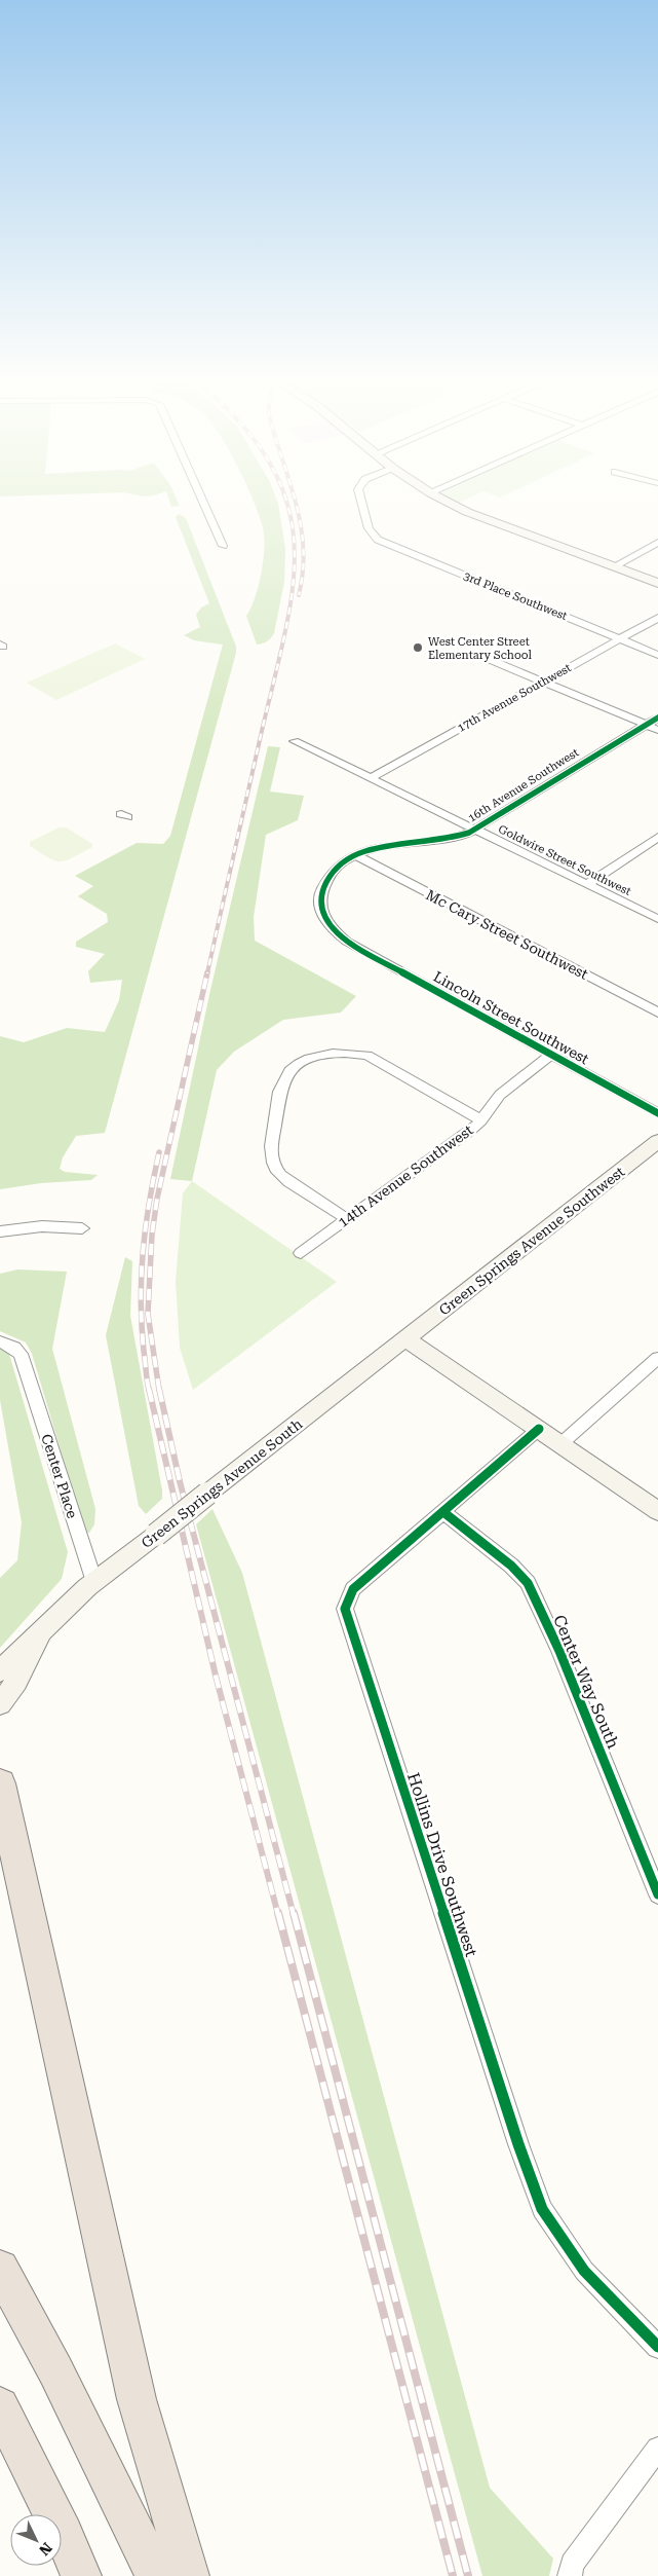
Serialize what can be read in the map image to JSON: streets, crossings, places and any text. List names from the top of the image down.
{
  "streets": {
    "main road": ["Green Springs Avenue Southwest", "Green Springs Avenue South"],
    "street": [
      "3rd Place Southwest",
      "17th Avenue Southwest",
      "16th Avenue Southwest",
      "Goldwire Street Southwest",
      "Mc Cary Street Southwest",
      "Lincoln Street Southwest",
      "14th Avenue Southwest",
      "Center Place",
      "Center Way South",
      "Hollins Drive Southwest"
    ]
  },
  "crossings": [
    ["3rd Place Southwest", "17th Avenue Southwest"],
    ["17th Avenue Southwest", "Goldwire Street Southwest"],
    ["16th Avenue Southwest", "Goldwire Street Southwest"],
    ["16th Avenue Southwest", "Mc Cary Street Southwest"],
    ["16th Avenue Southwest", "Lincoln Street Southwest"],
    ["Lincoln Street Southwest", "14th Avenue Southwest"],
    ["Green Springs Avenue Southwest", "Green Springs Avenue South"],
    ["Center Place", "Green Springs Avenue South"],
    ["Center Way South", "Hollins Drive Southwest"]
  ],
  "places": ["West Center Street Elementary School"],
  "north": "bottom right"
}
